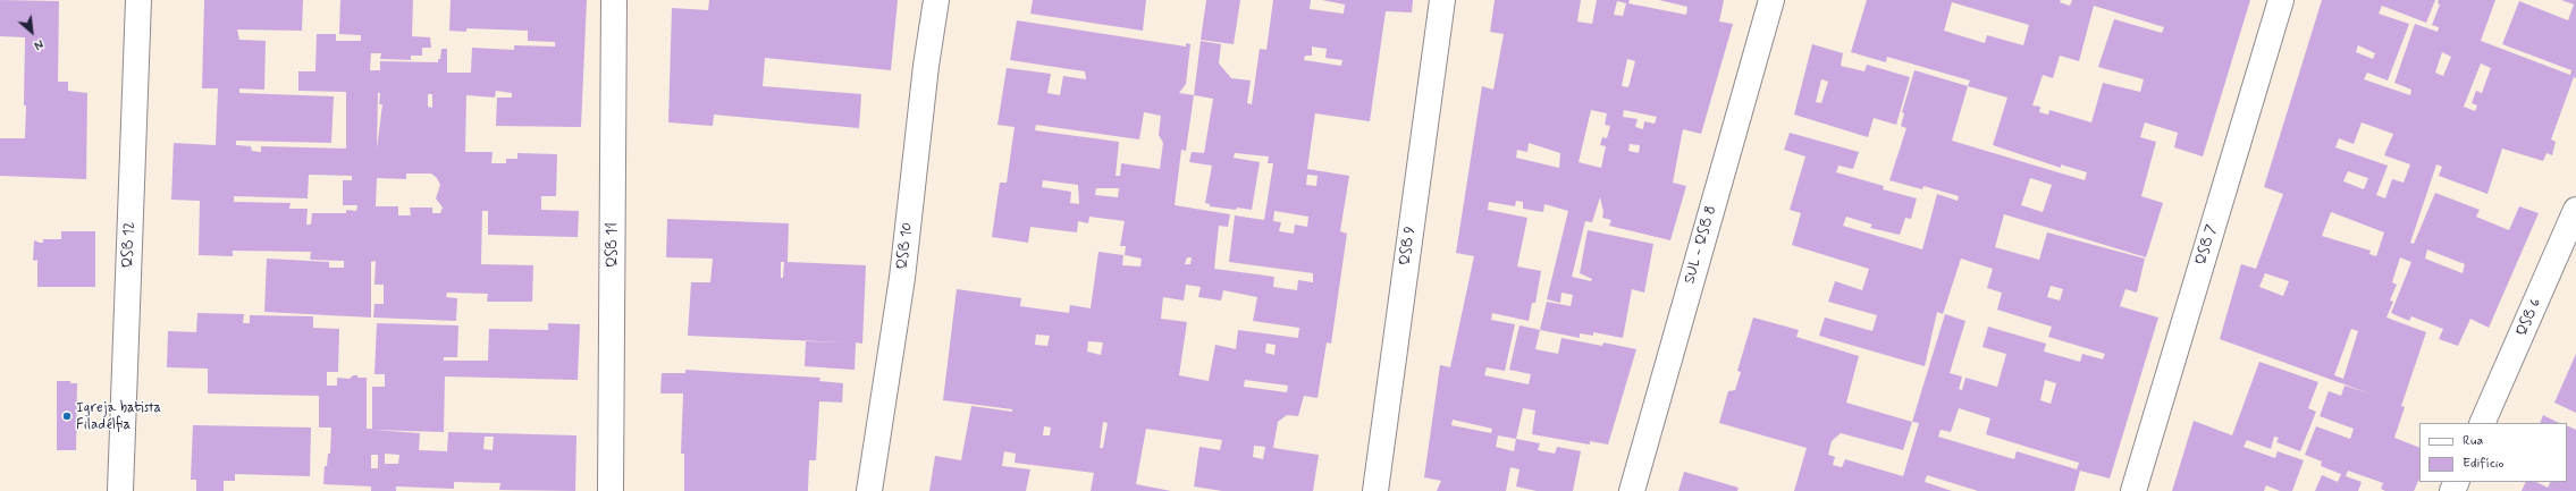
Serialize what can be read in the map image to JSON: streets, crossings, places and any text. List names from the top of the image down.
{
  "streets": {
    "street": [
      "QSB 12",
      "QSB 11",
      "SUL - QSB 8",
      "QSB 7",
      "QSB 10",
      "QSB 9",
      "QSB 6"
    ]
  },
  "places": ["Igreja batista Filadélfia"],
  "legend": ["Rua", "Edifício"],
  "north": "bottom right"
}
